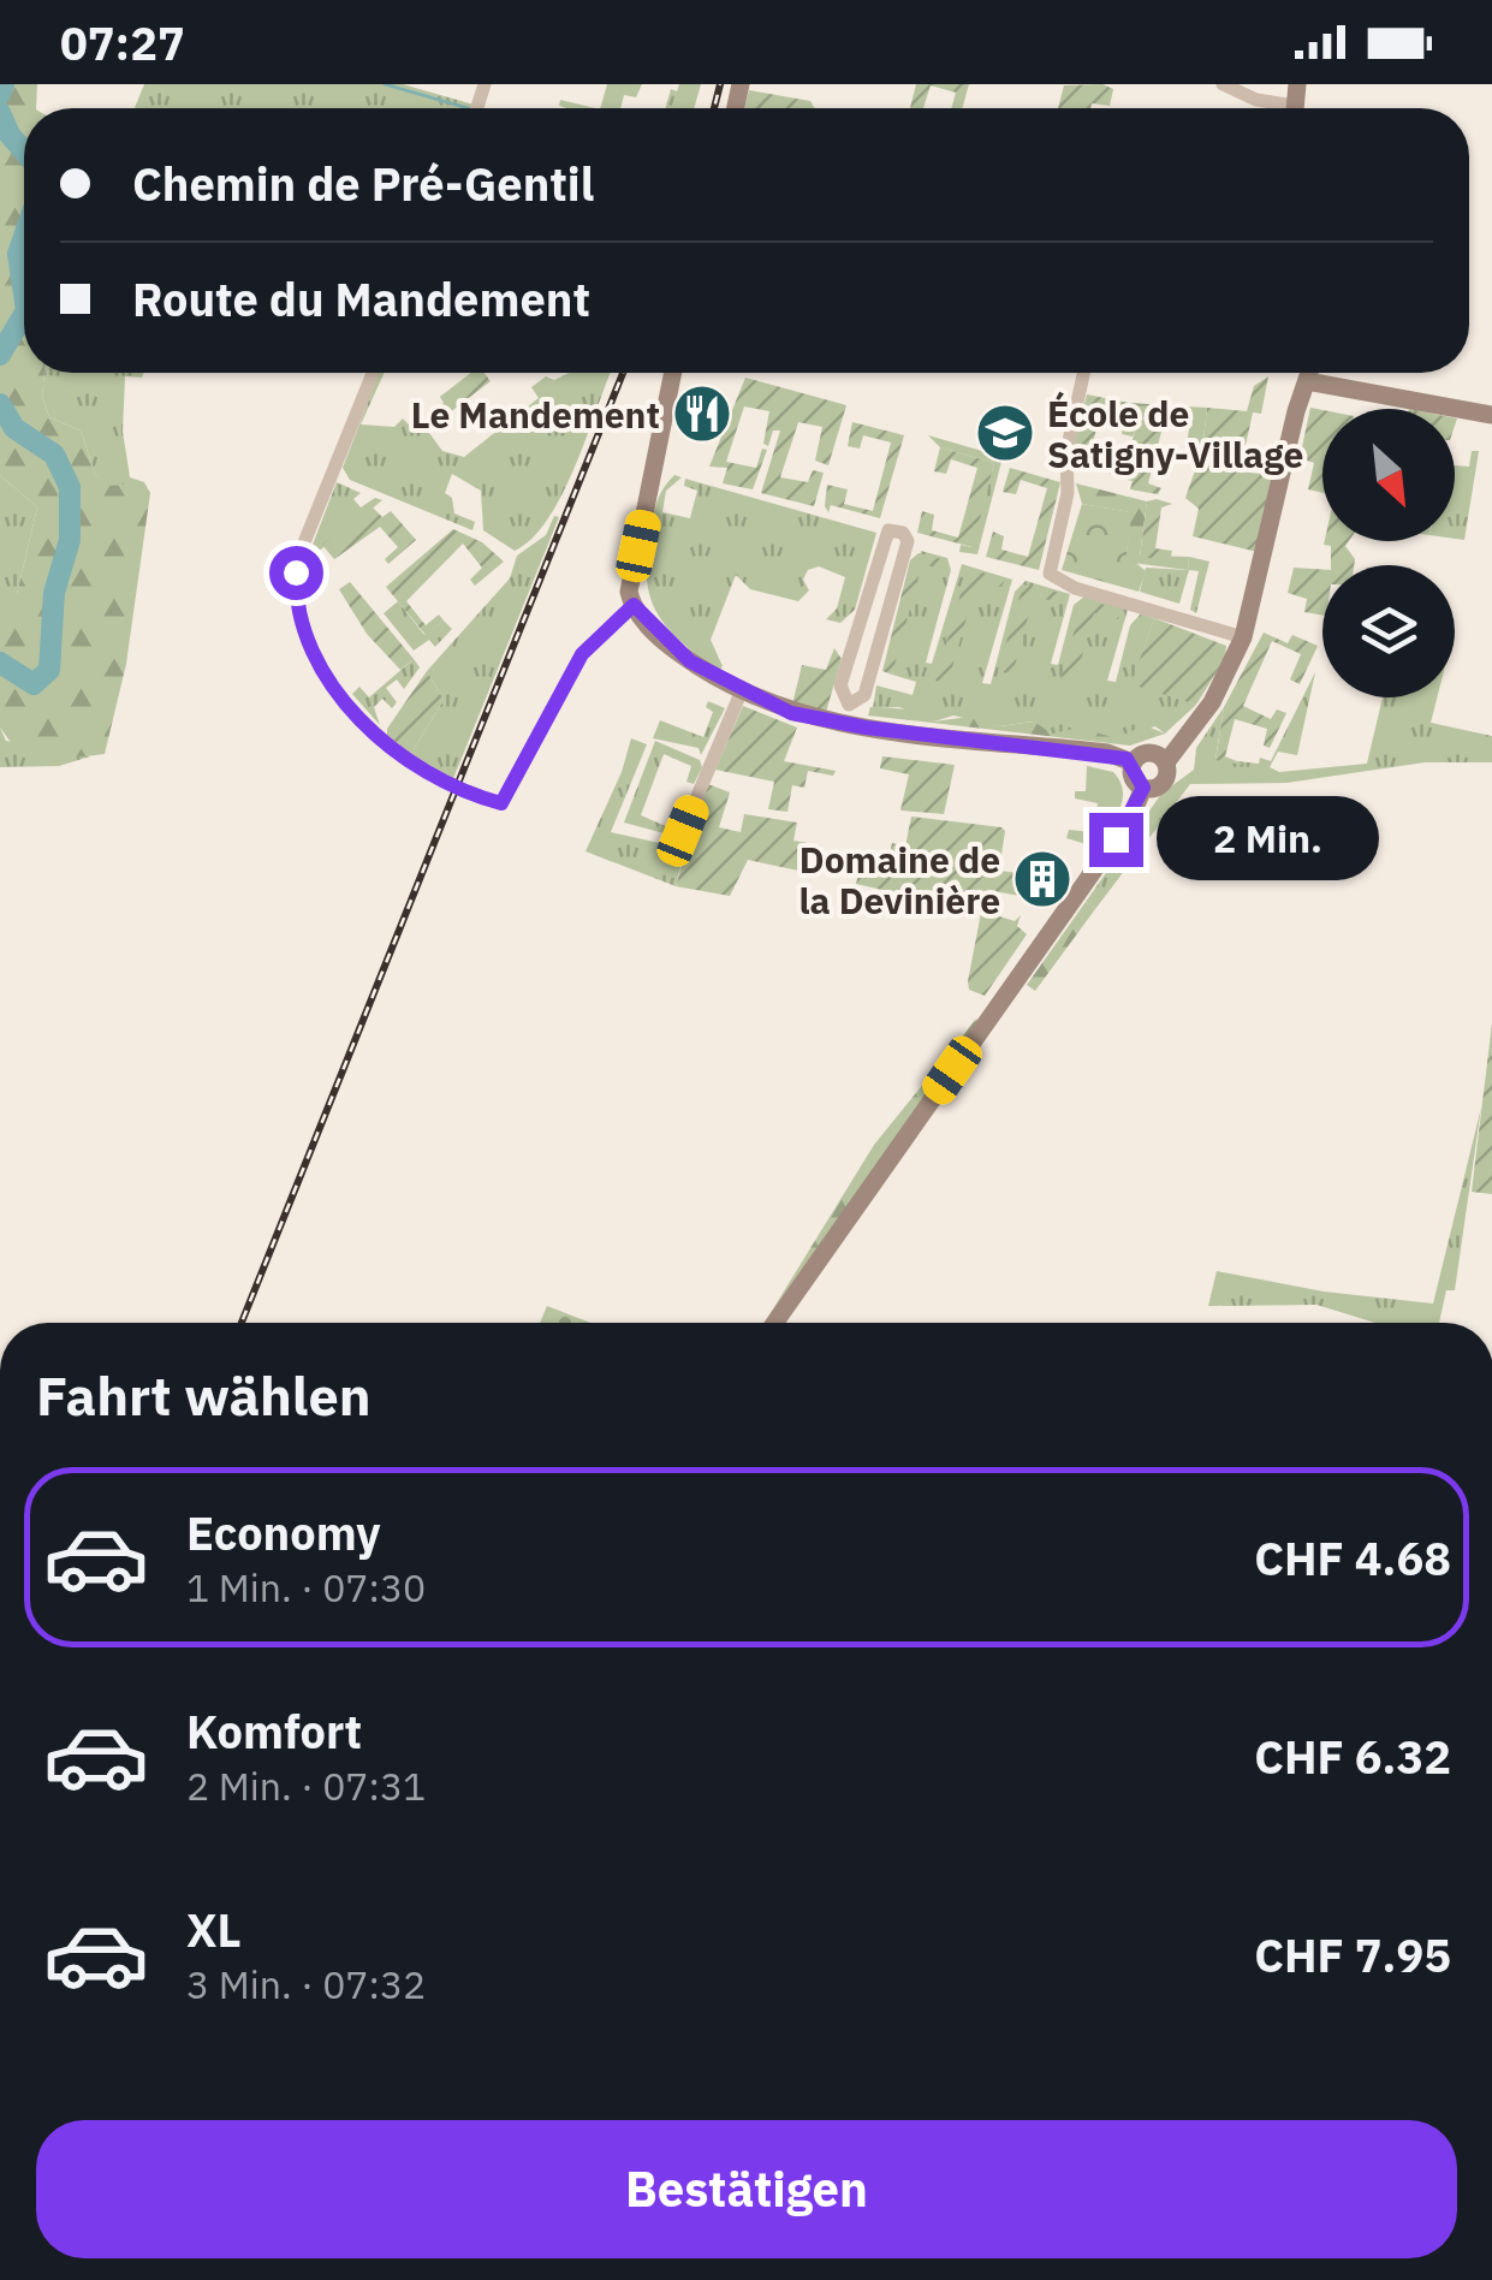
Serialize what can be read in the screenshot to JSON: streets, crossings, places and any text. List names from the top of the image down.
{
  "places": {
    "restaurant": ["Le Mandement"],
    "school or university": ["École de Satigny-Village"],
    "building": ["Domaine de la Devinière"]
  },
  "north": "bottom right",
  "page": {
    "status": "07:27",
    "banner": ["Chemin de Pré-Gentil", "Route du Mandement"],
    "bubble": "2 Min.",
    "heading": "Fahrt wählen",
    "list": [
      {
        "name": "Economy",
        "note": "1 Min. · 07:30",
        "value": "CHF 4.68"
      },
      {
        "name": "Komfort",
        "note": "2 Min. · 07:31",
        "value": "CHF 6.32"
      },
      {
        "name": "XL",
        "note": "3 Min. · 07:32",
        "value": "CHF 7.95"
      }
    ],
    "buttons": "Bestätigen"
  }
}
